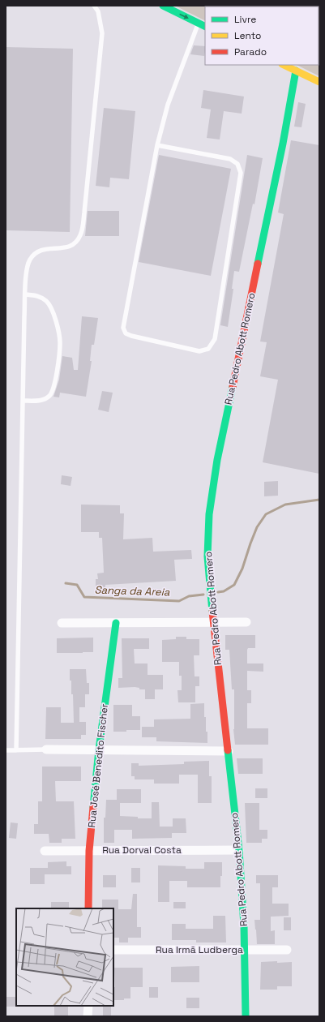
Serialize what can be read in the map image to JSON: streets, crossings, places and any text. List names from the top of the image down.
{
  "streets": {
    "main road": ["Rua Pedro Abott Romero", "Rua José Benedito Fischer"],
    "street": ["Rua Dorval Costa", "Rua Irmã Ludberga"]
  },
  "crossings": [
    ["Rua Pedro Abott Romero", "Rua Dorval Costa"],
    ["Rua Pedro Abott Romero", "Rua Irmã Ludberga"],
    ["Rua José Benedito Fischer", "Rua Dorval Costa"]
  ],
  "water": ["Sanga da Areia"],
  "legend": ["Livre", "Lento", "Parado"]
}
